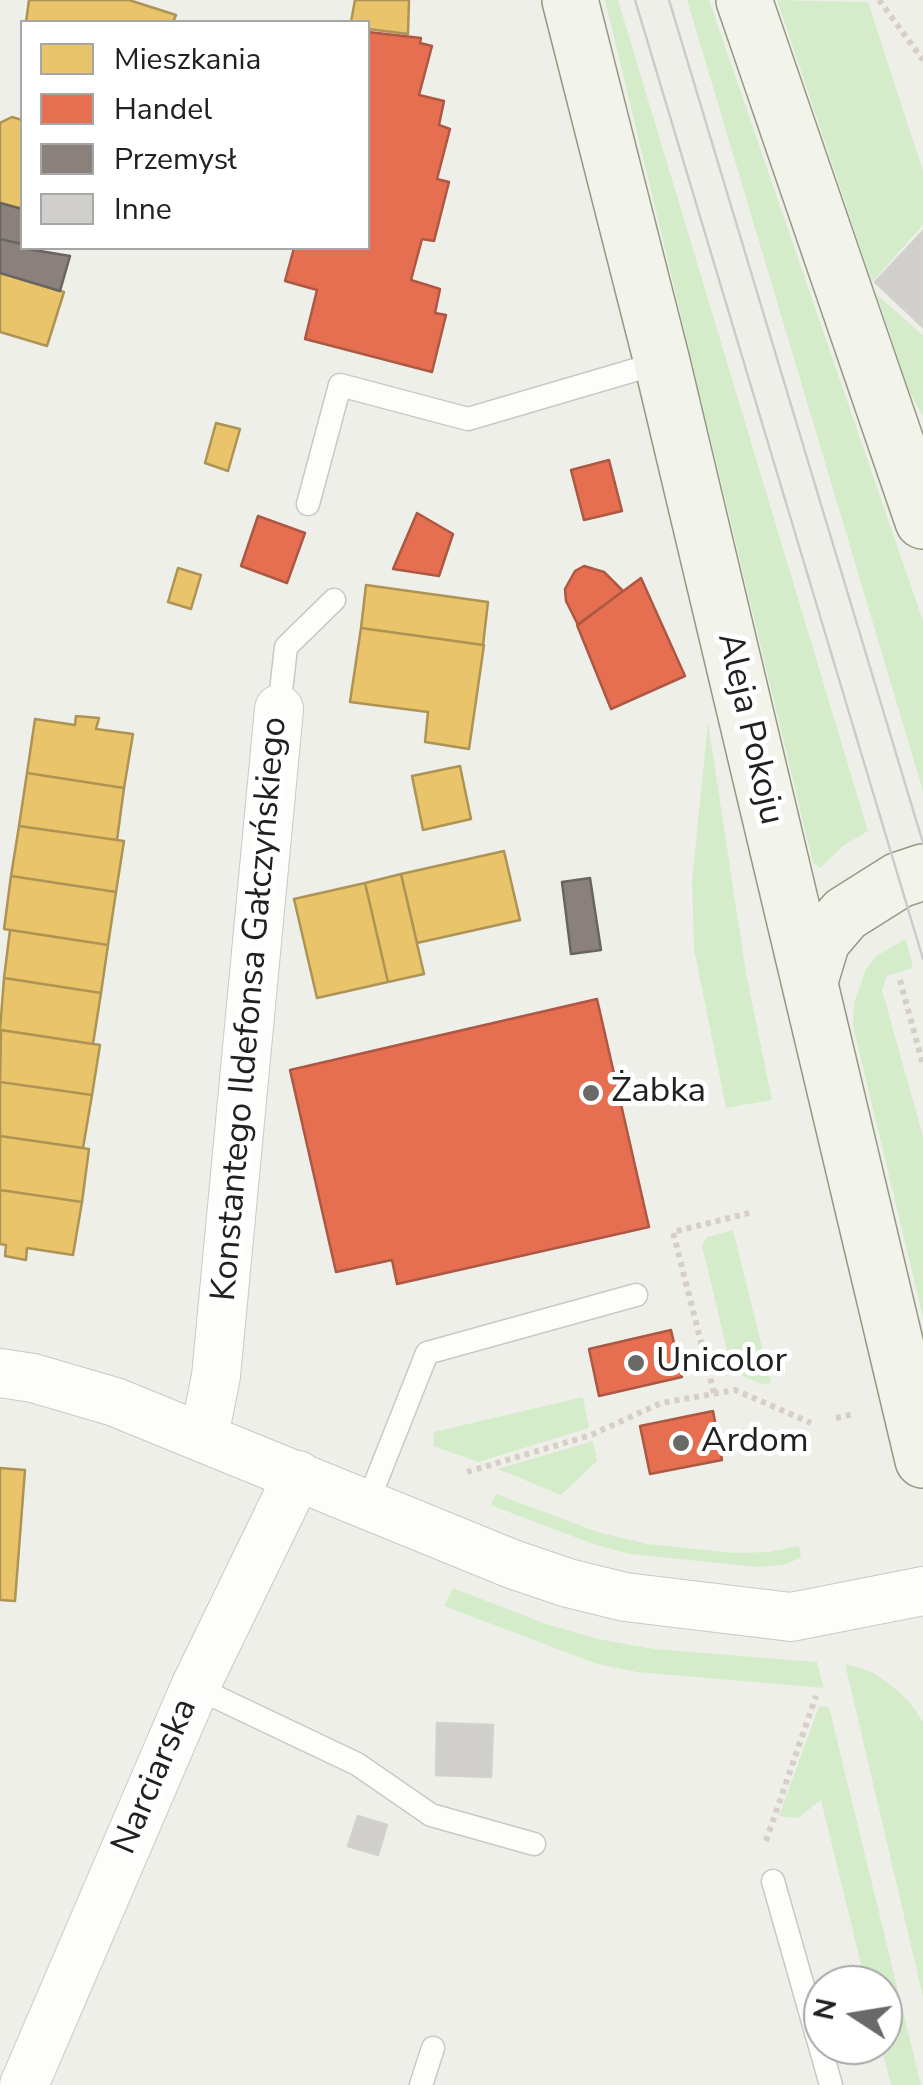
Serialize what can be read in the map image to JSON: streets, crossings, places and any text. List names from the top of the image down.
{
  "streets": {
    "main road": ["Aleja Pokoju"],
    "street": ["Konstantego Ildefonsa Gałczyńskiego", "Narciarska"]
  },
  "places": ["Żabka", "Unicolor", "Ardom"],
  "legend": [
    "Mieszkania",
    "Handel",
    "Przemysł",
    "Inne"
  ],
  "north": "left"
}
